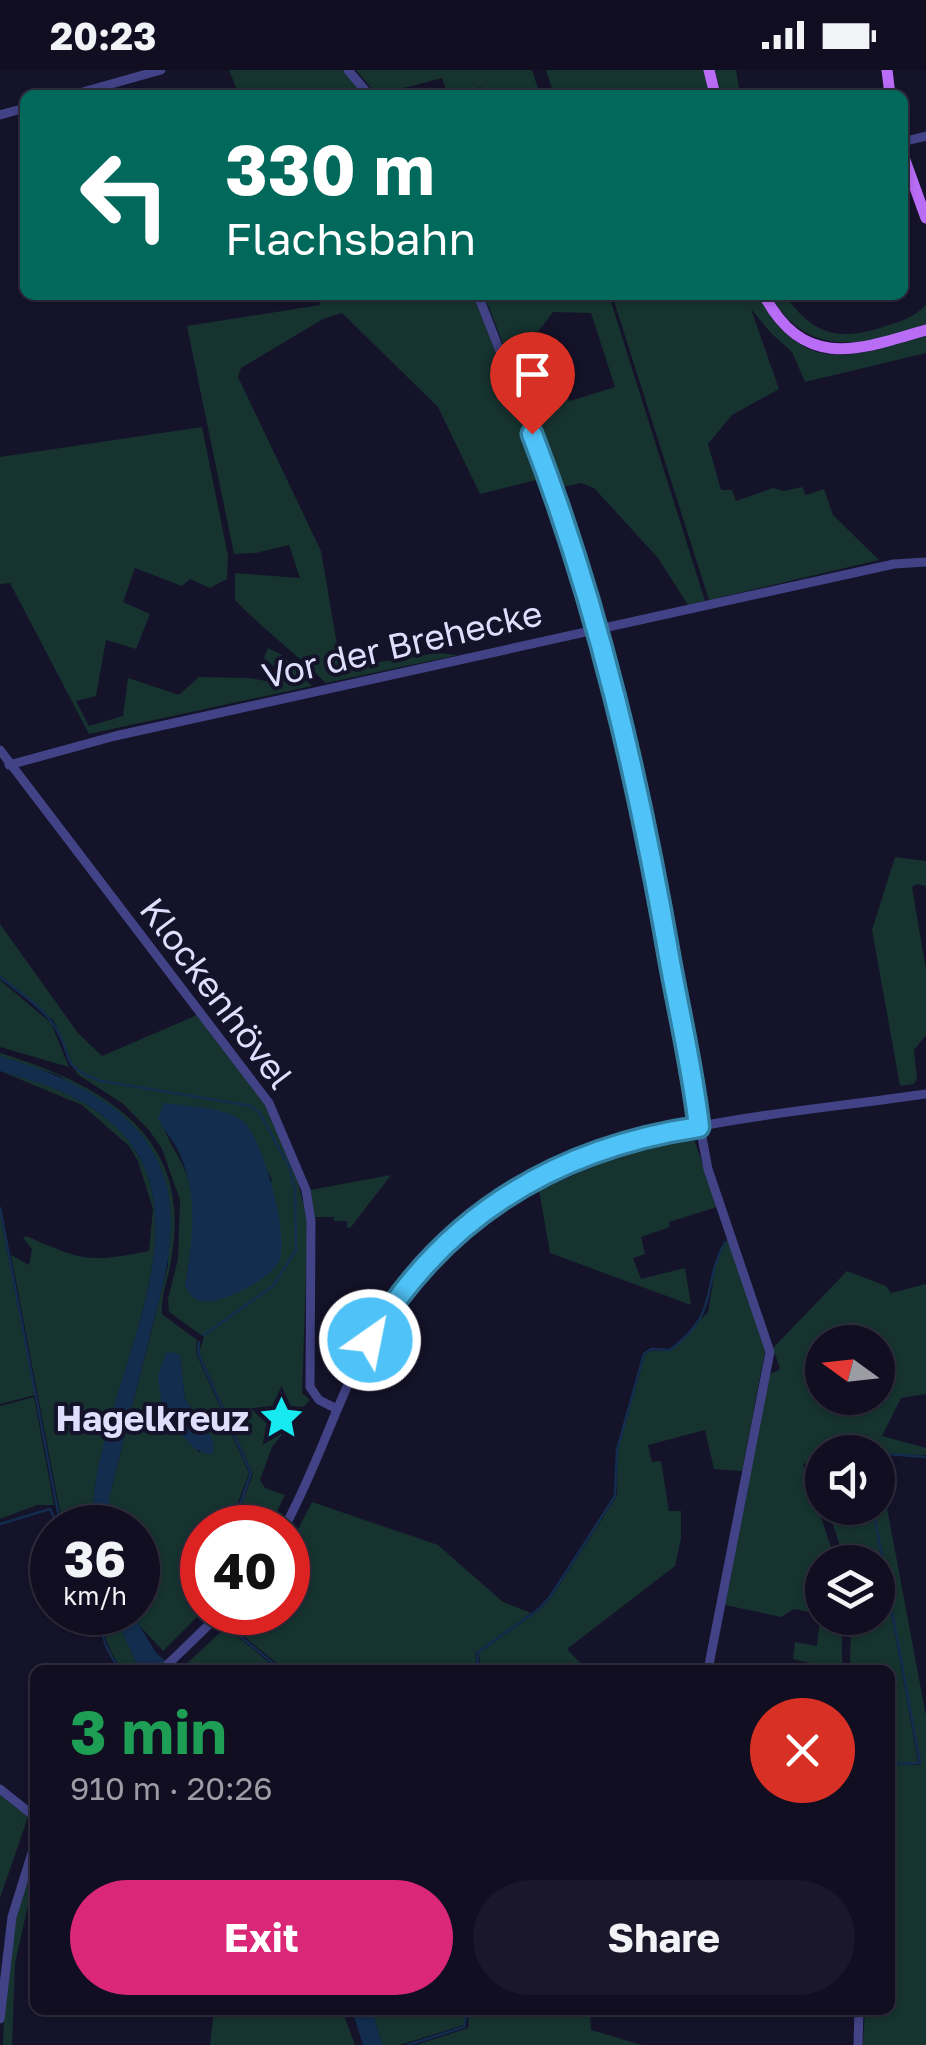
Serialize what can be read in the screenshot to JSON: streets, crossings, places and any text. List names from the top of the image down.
{
  "streets": {
    "street": ["Vor der Brehecke", "Klockenhövel"]
  },
  "crossings": [
    ["Vor der Brehecke", "Klockenhövel"]
  ],
  "places": {
    "place": ["Hagelkreuz"]
  },
  "north": "left",
  "page": {
    "status": "20:23",
    "turn": ["330 m", "Flachsbahn"],
    "speed": "36 km/h",
    "limit": "40",
    "heading": ["3 min", "910 m · 20:26"],
    "buttons": ["Exit", "Share"]
  }
}
